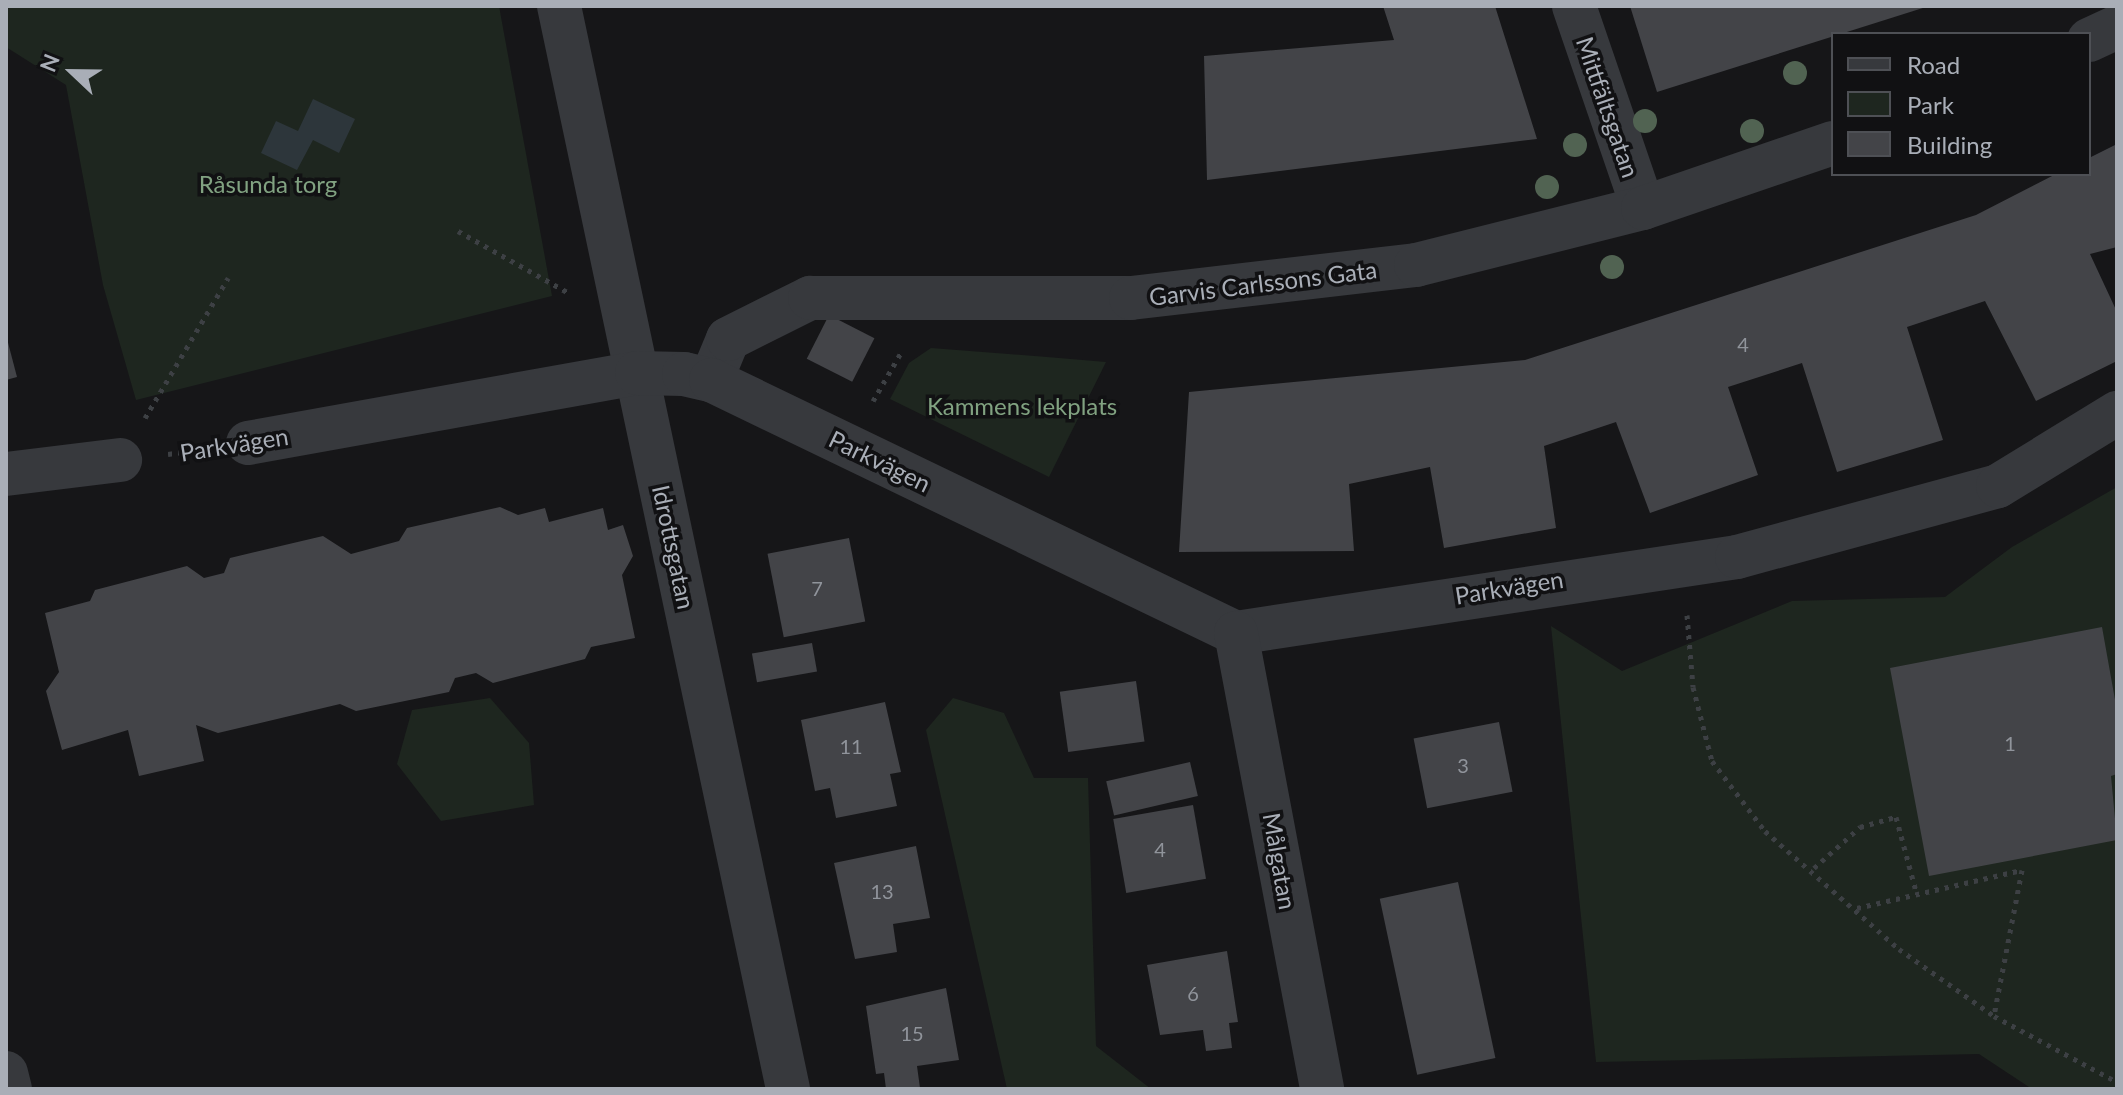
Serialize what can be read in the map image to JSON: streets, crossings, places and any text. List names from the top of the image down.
{
  "streets": {
    "street": [
      "Mittfältsgatan",
      "Garvis Carlssons Gata",
      "Parkvägen",
      "Idrottsgatan",
      "Målgatan"
    ]
  },
  "crossings": [
    ["Mittfältsgatan", "Garvis Carlssons Gata"],
    ["Garvis Carlssons Gata", "Parkvägen"],
    ["Parkvägen", "Idrottsgatan"],
    ["Parkvägen", "Målgatan"]
  ],
  "parks": ["Råsunda torg", "Kammens lekplats"],
  "house_numbers": [
    "4",
    "7",
    "1",
    "11",
    "3",
    "4",
    "13",
    "6",
    "15"
  ],
  "legend": ["Road", "Park", "Building"],
  "north": "left"
}
